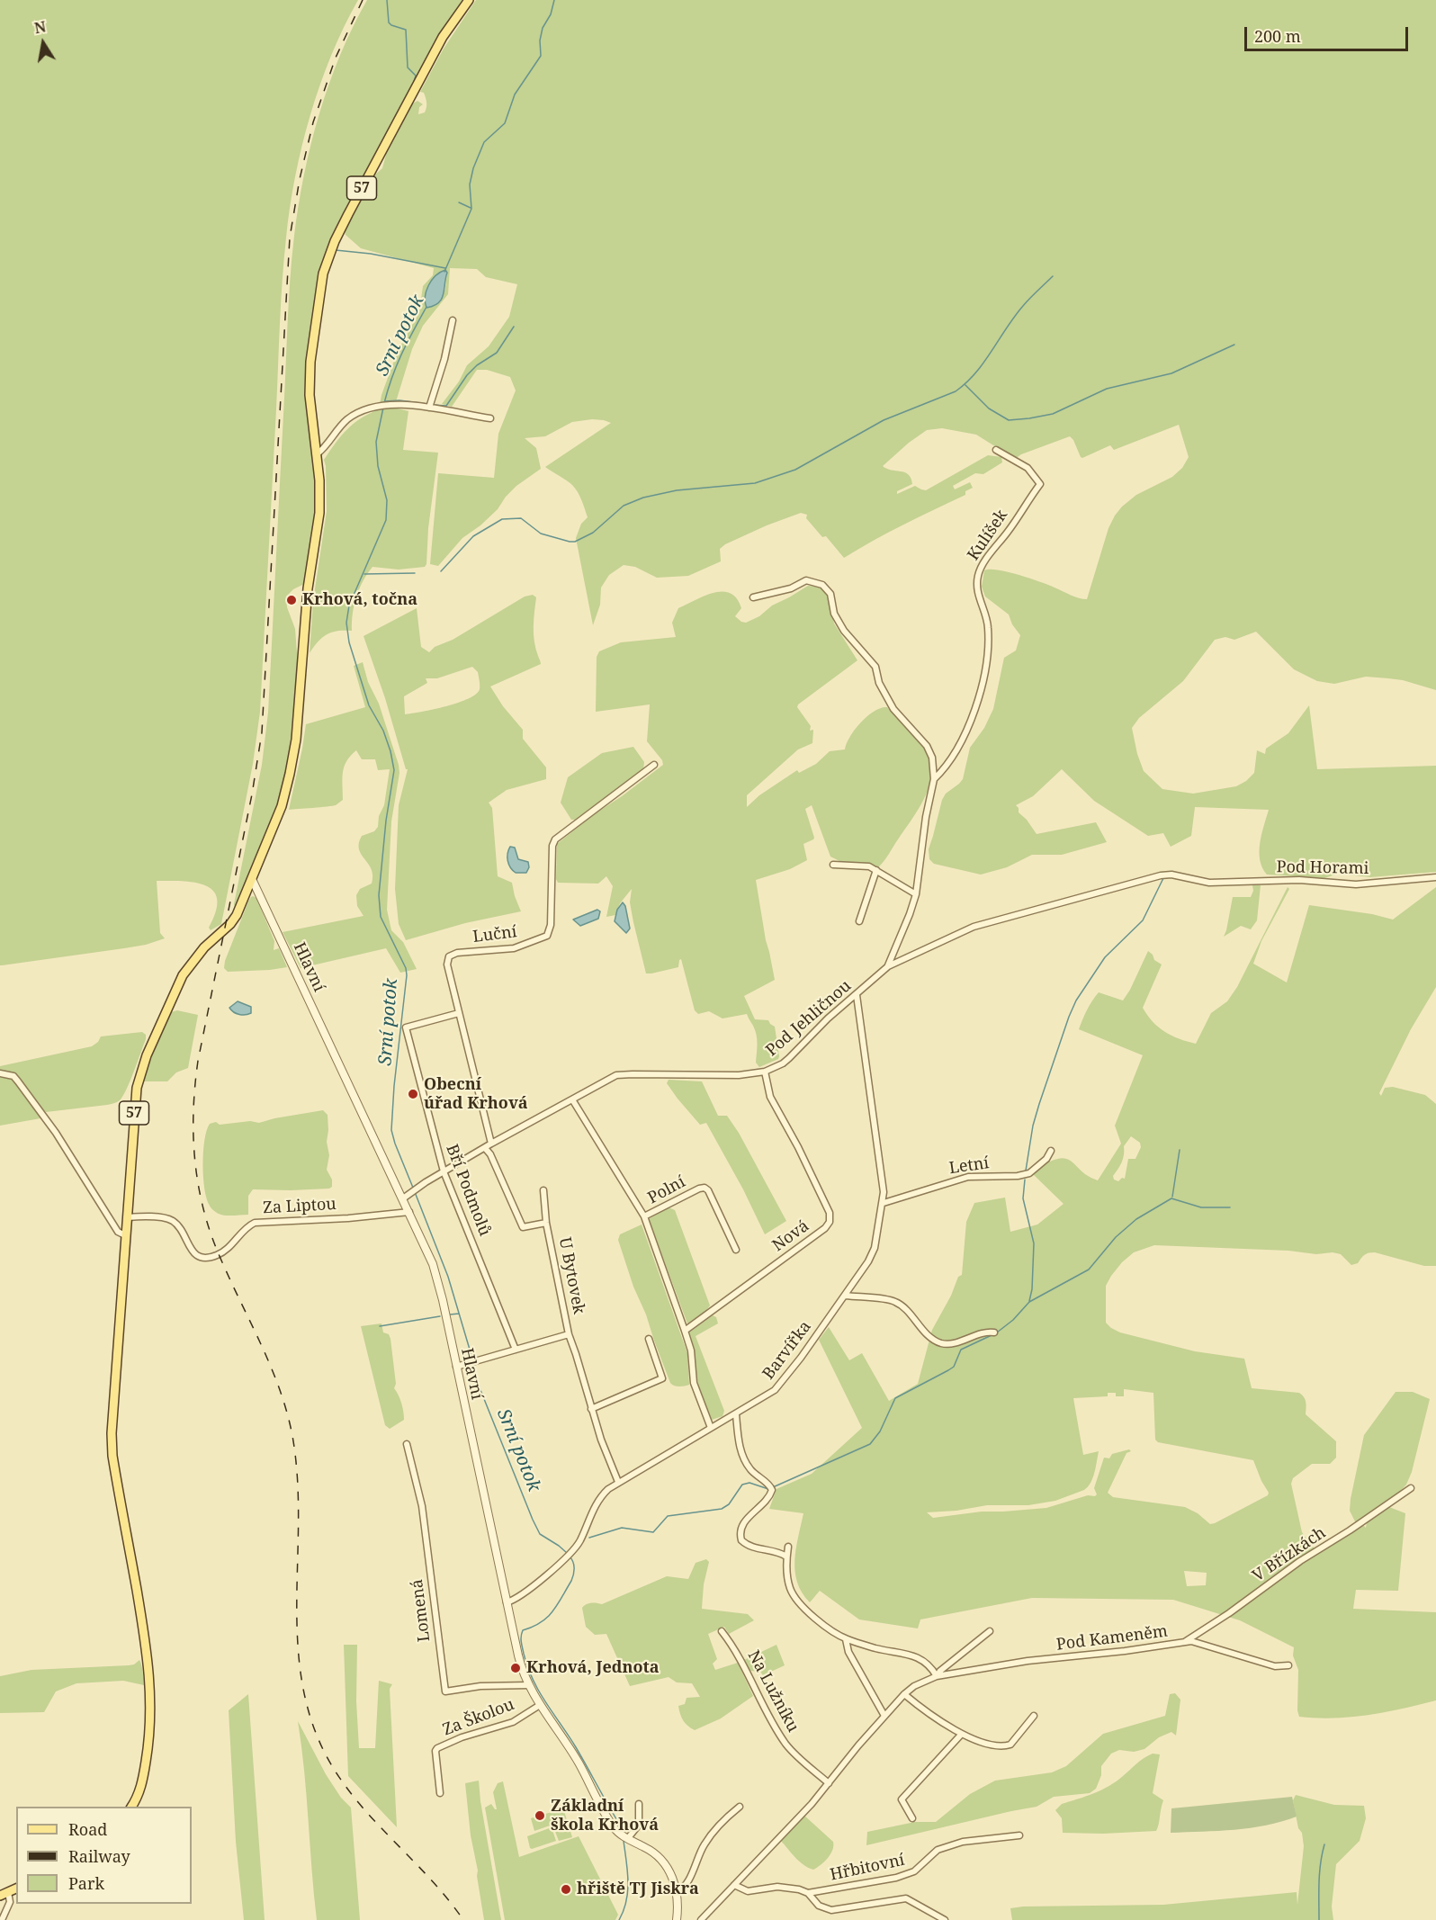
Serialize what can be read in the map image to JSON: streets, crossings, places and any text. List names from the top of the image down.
{
  "streets": {
    "main road": ["57"],
    "street": [
      "Kulíšek",
      "Pod Horami",
      "Luční",
      "Hlavní",
      "Pod Jehličnou",
      "Letní",
      "Bří Podmolů",
      "Polní",
      "Za Liptou",
      "Nová",
      "U Bytovek",
      "Barvířka",
      "V Břízkách",
      "Lomená",
      "Pod Kameněm",
      "Na Lužníku",
      "Za Školou",
      "Hřbitovní"
    ]
  },
  "crossings": [
    ["57", "Hlavní"],
    ["57", "Za Liptou"],
    ["Kulíšek", "Pod Jehličnou"],
    ["Pod Horami", "Pod Jehličnou"],
    ["Luční", "Pod Jehličnou"],
    ["Luční", "Bří Podmolů"],
    ["Hlavní", "Pod Jehličnou"],
    ["Hlavní", "Za Liptou"],
    ["Hlavní", "Barvířka"],
    ["Hlavní", "Lomená"],
    ["Hlavní", "Za Školou"],
    ["Pod Jehličnou", "Bří Podmolů"],
    ["Pod Jehličnou", "Polní"],
    ["Pod Jehličnou", "Nová"],
    ["Pod Jehličnou", "U Bytovek"],
    ["Pod Jehličnou", "Barvířka"],
    ["Letní", "Barvířka"],
    ["U Bytovek", "Barvířka"],
    ["V Břízkách", "Pod Kameněm"],
    ["Pod Kameněm", "Na Lužníku"]
  ],
  "water": ["Srní potok"],
  "places": [
    "Krhová, točna",
    "Obecní úřad Krhová",
    "Krhová, Jednota",
    "Základní škola Krhová",
    "hřiště TJ Jiskra"
  ],
  "legend": ["Road", "Railway", "Park"],
  "scale_bar": "200 m",
  "north": "top"
}
